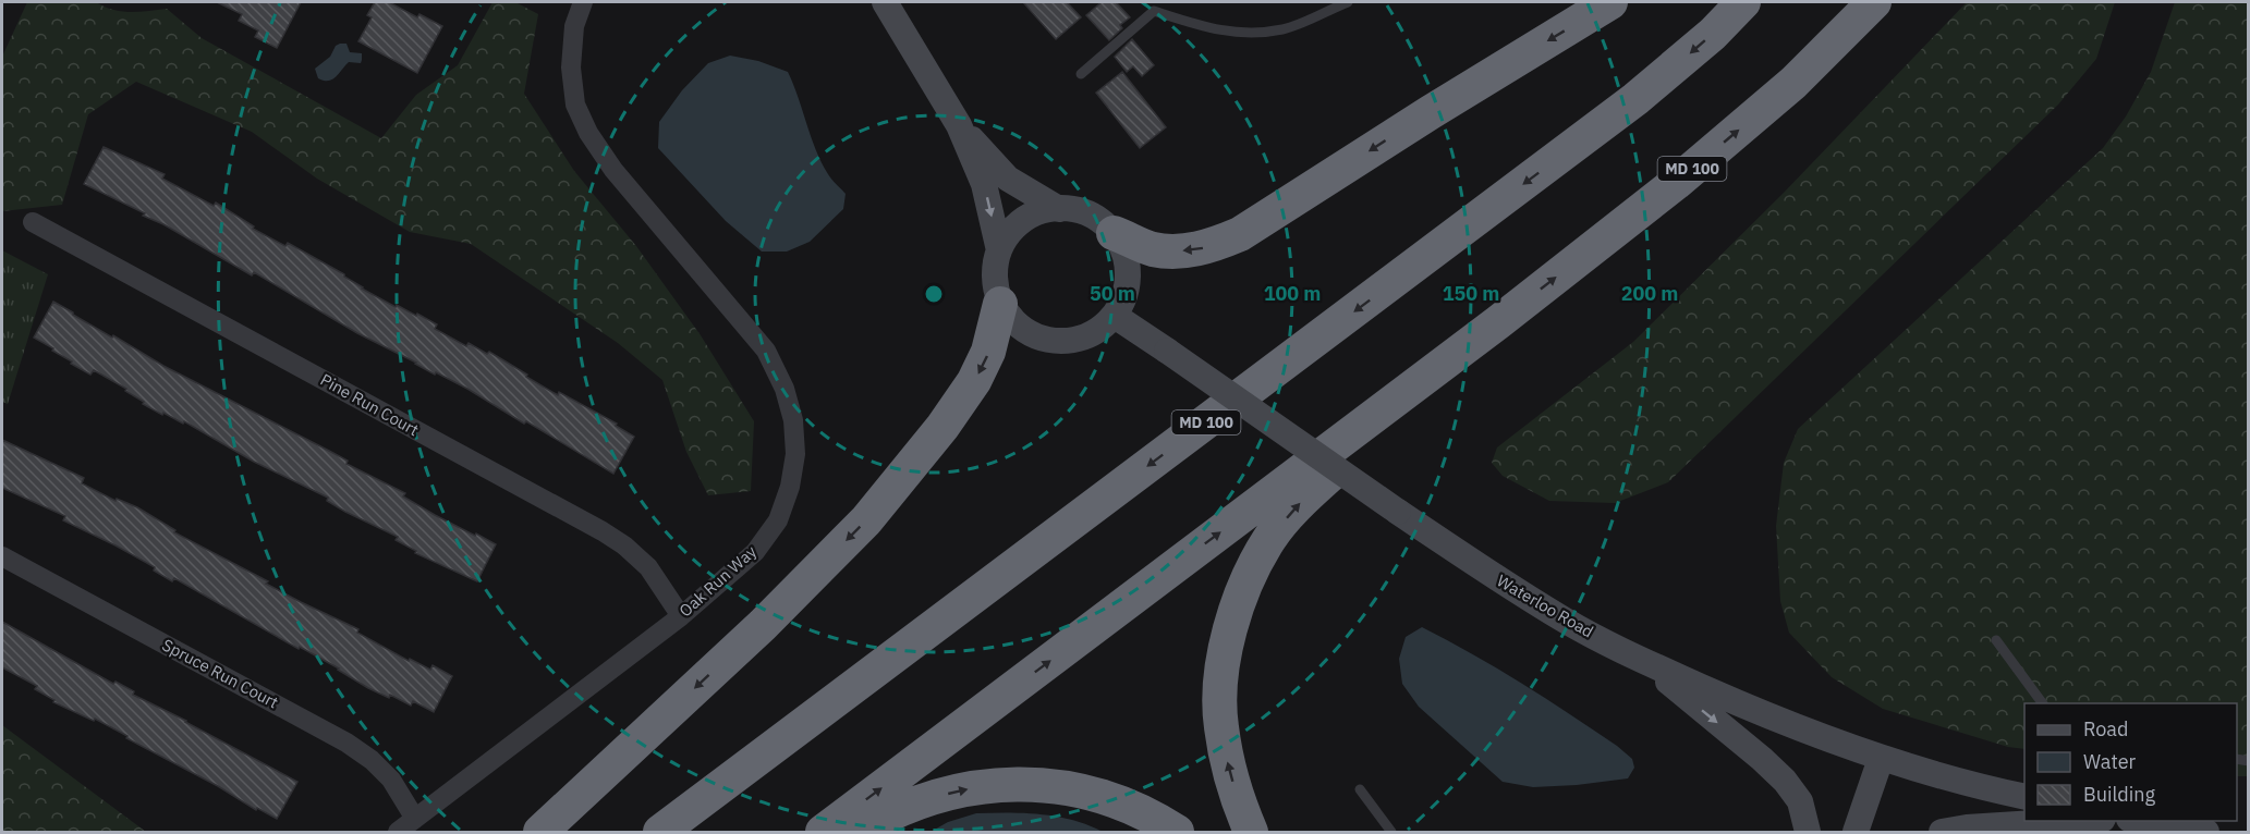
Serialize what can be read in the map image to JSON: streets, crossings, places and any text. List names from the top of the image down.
{
  "streets": {
    "highway": ["MD 100"],
    "main road": ["Waterloo Road"],
    "street": ["Pine Run Court", "Oak Run Way", "Spruce Run Court"]
  },
  "crossings": [
    ["Pine Run Court", "Oak Run Way"],
    ["Oak Run Way", "Spruce Run Court"]
  ],
  "legend": ["Road", "Water", "Building"],
  "rings": [
    "50 m",
    "100 m",
    "150 m",
    "200 m"
  ]
}
